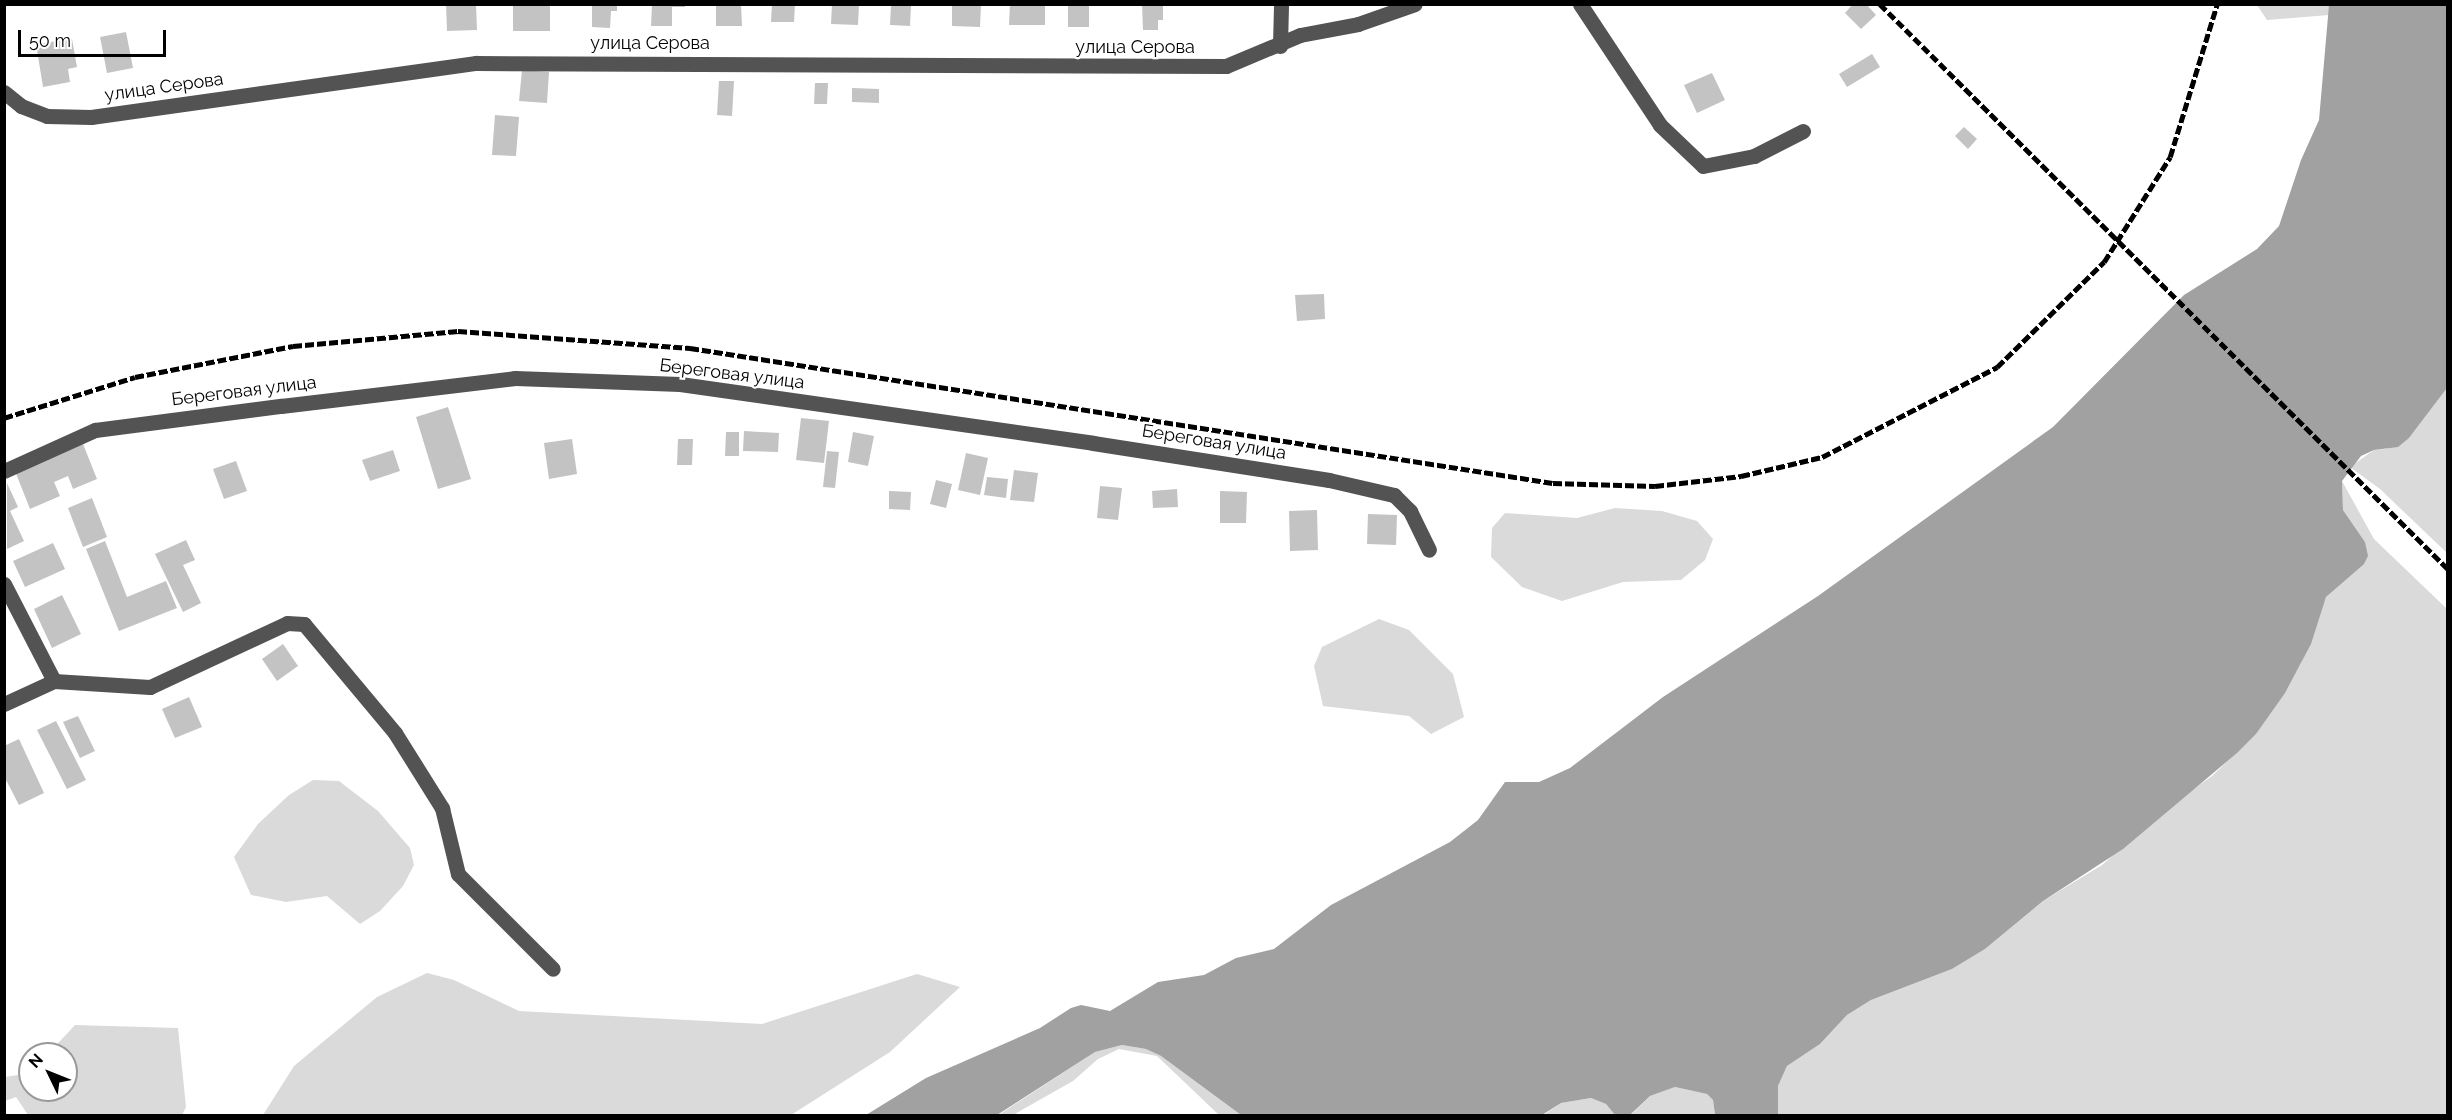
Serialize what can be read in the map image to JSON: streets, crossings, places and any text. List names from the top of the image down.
{
  "streets": {
    "street": ["улица Серова", "Береговая улица"]
  },
  "scale_bar": "50 m",
  "north": "top left"
}
